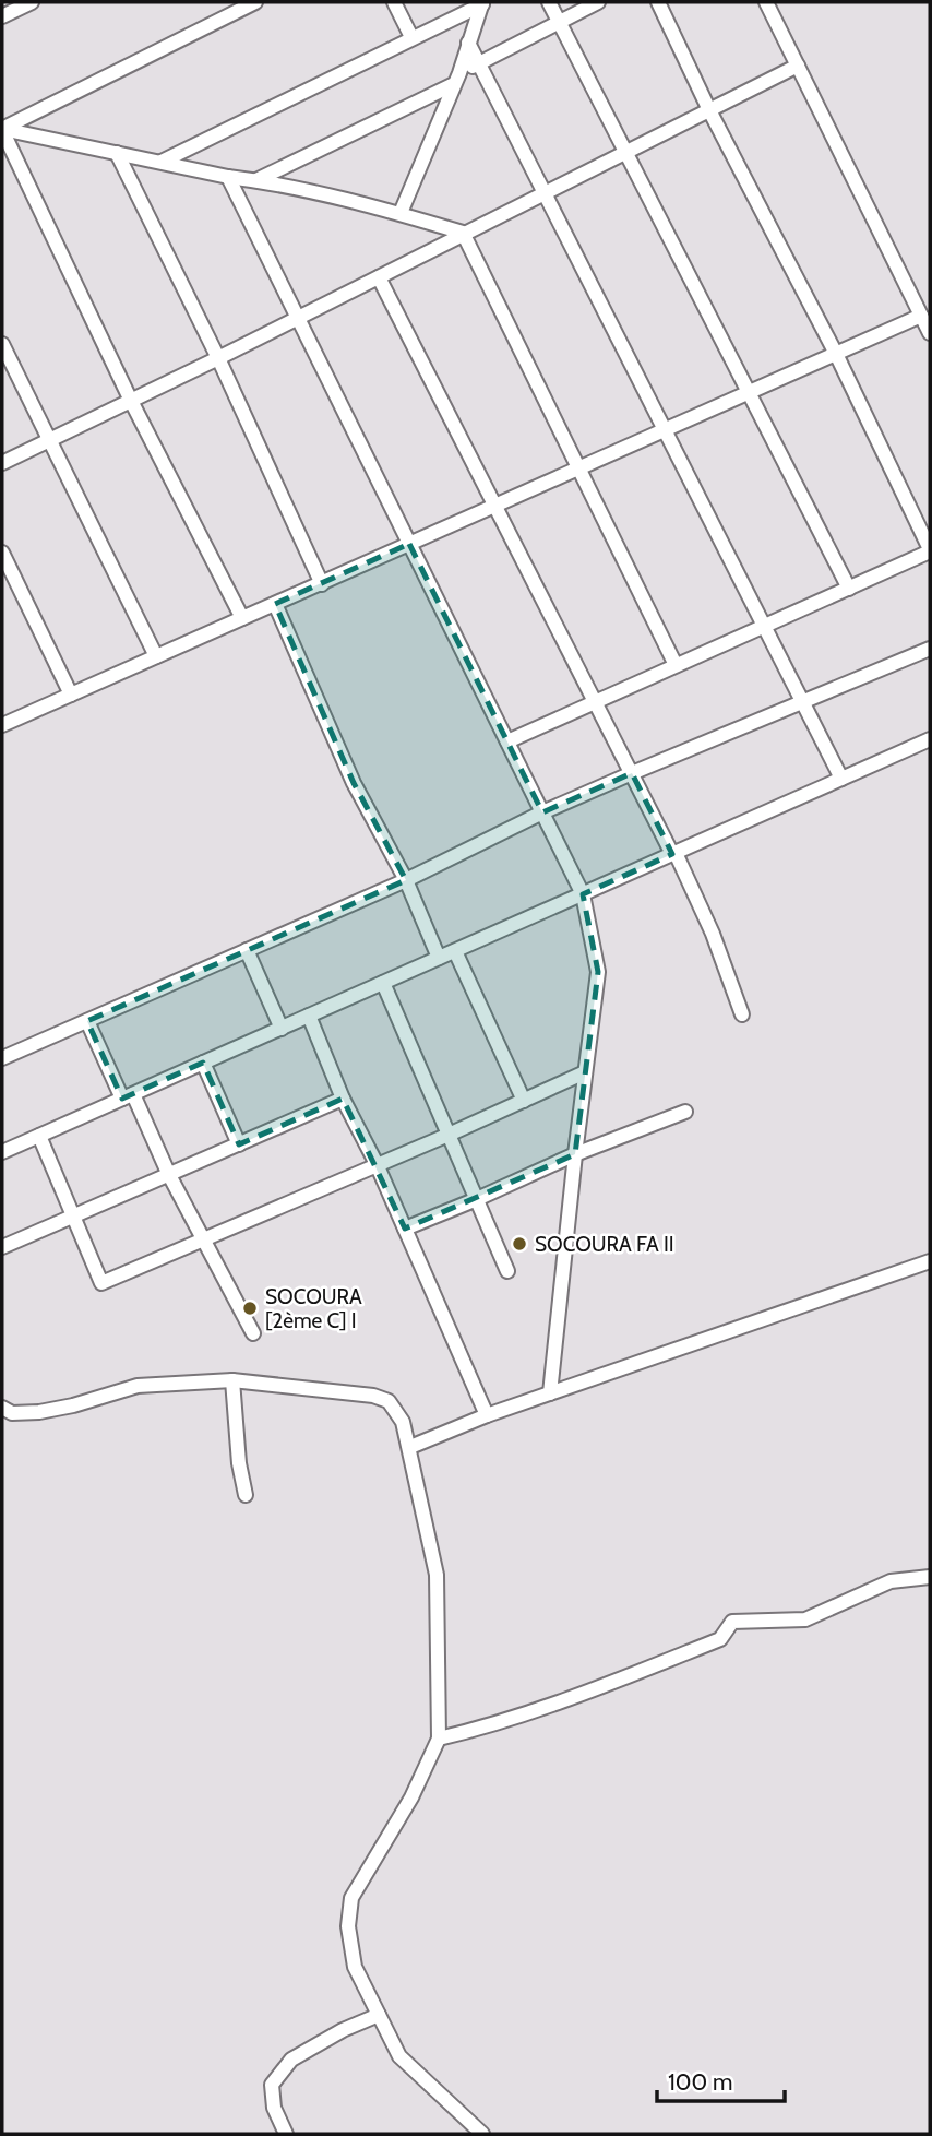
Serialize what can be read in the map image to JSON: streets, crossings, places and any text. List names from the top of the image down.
{
  "places": ["SOCOURA FA II", "SOCOURA [2ème C] I"],
  "scale_bar": "100 m"
}
